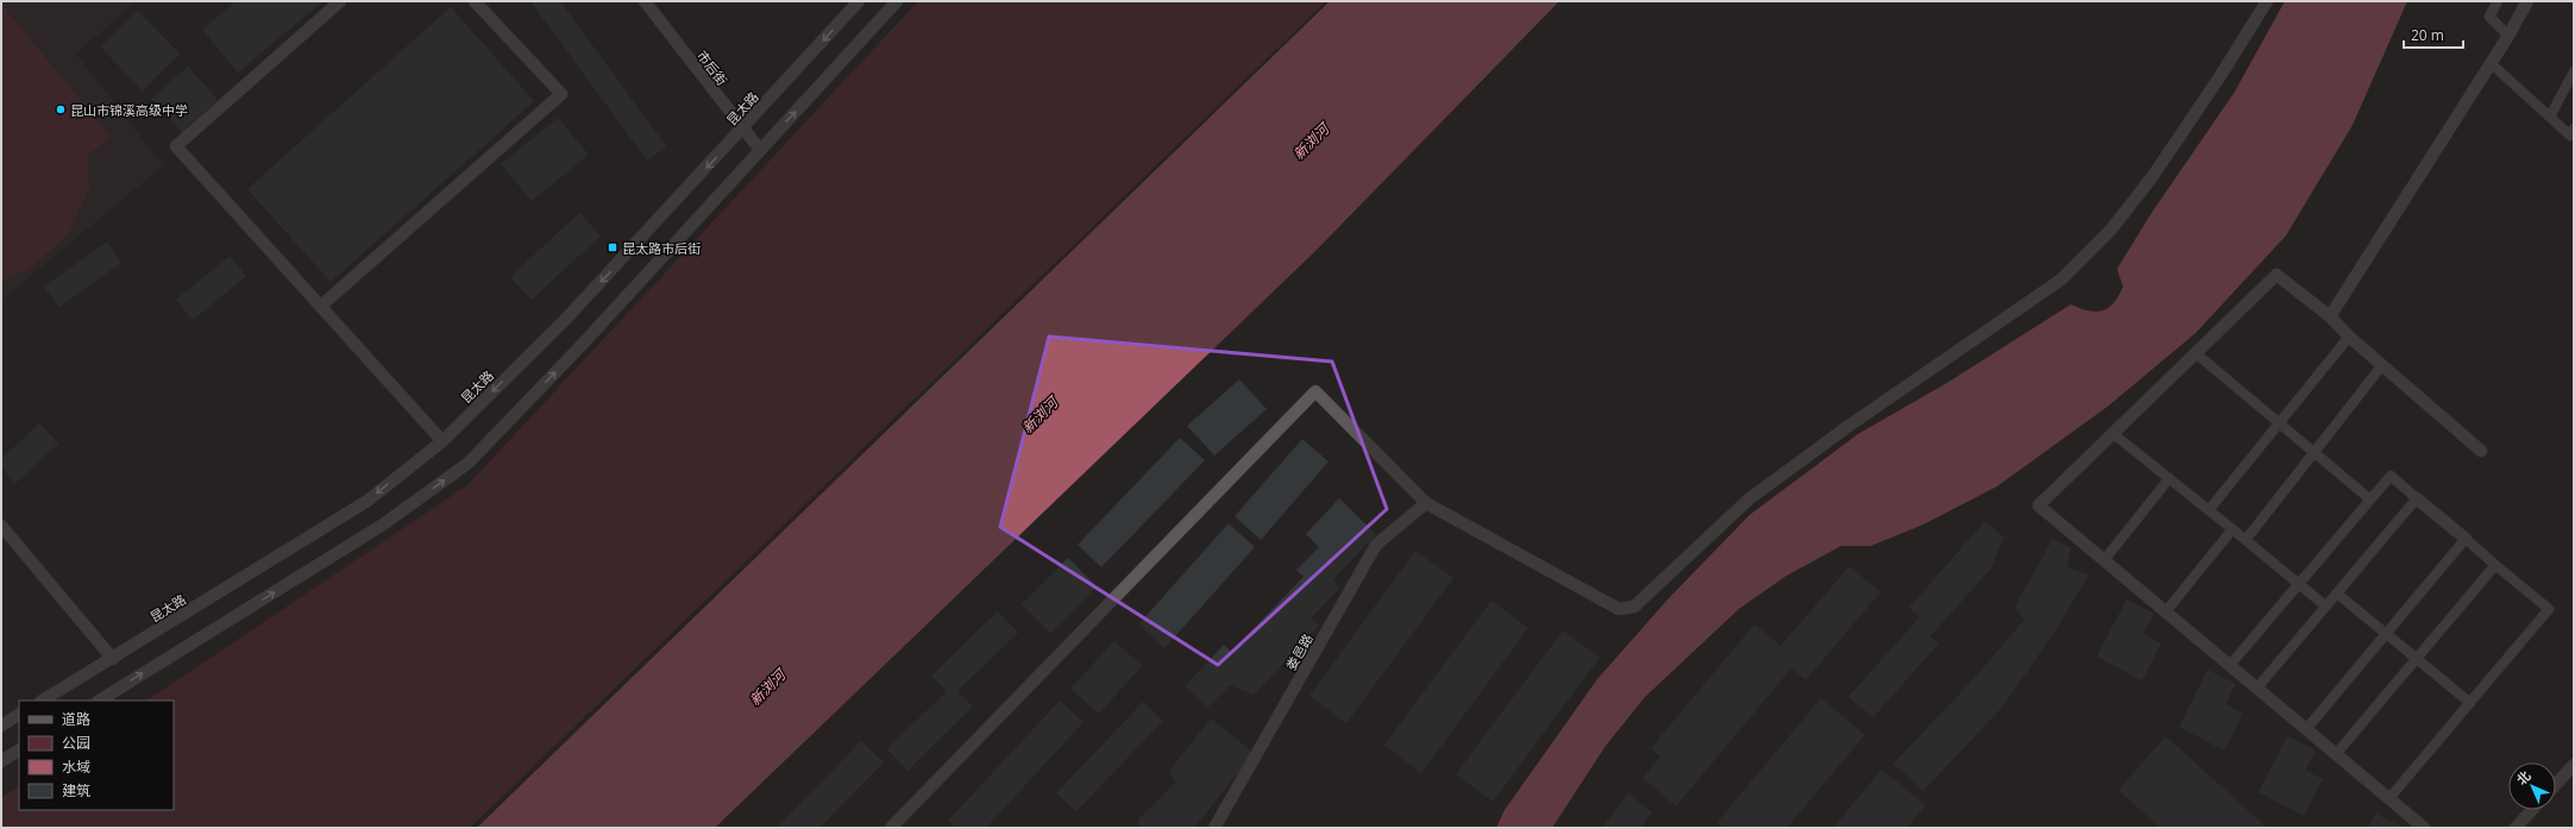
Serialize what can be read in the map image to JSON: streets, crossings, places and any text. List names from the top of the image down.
{
  "streets": {
    "street": ["市后街", "昆太路", "娄邑路"]
  },
  "crossings": [
    ["市后街", "昆太路"]
  ],
  "water": ["新浏河"],
  "places": {
    "other": ["昆山市锦溪高级中学"],
    "transit": ["昆太路市后街"]
  },
  "legend": [
    "道路",
    "公园",
    "水域",
    "建筑"
  ],
  "scale_bar": "20 m",
  "north": "top left"
}
